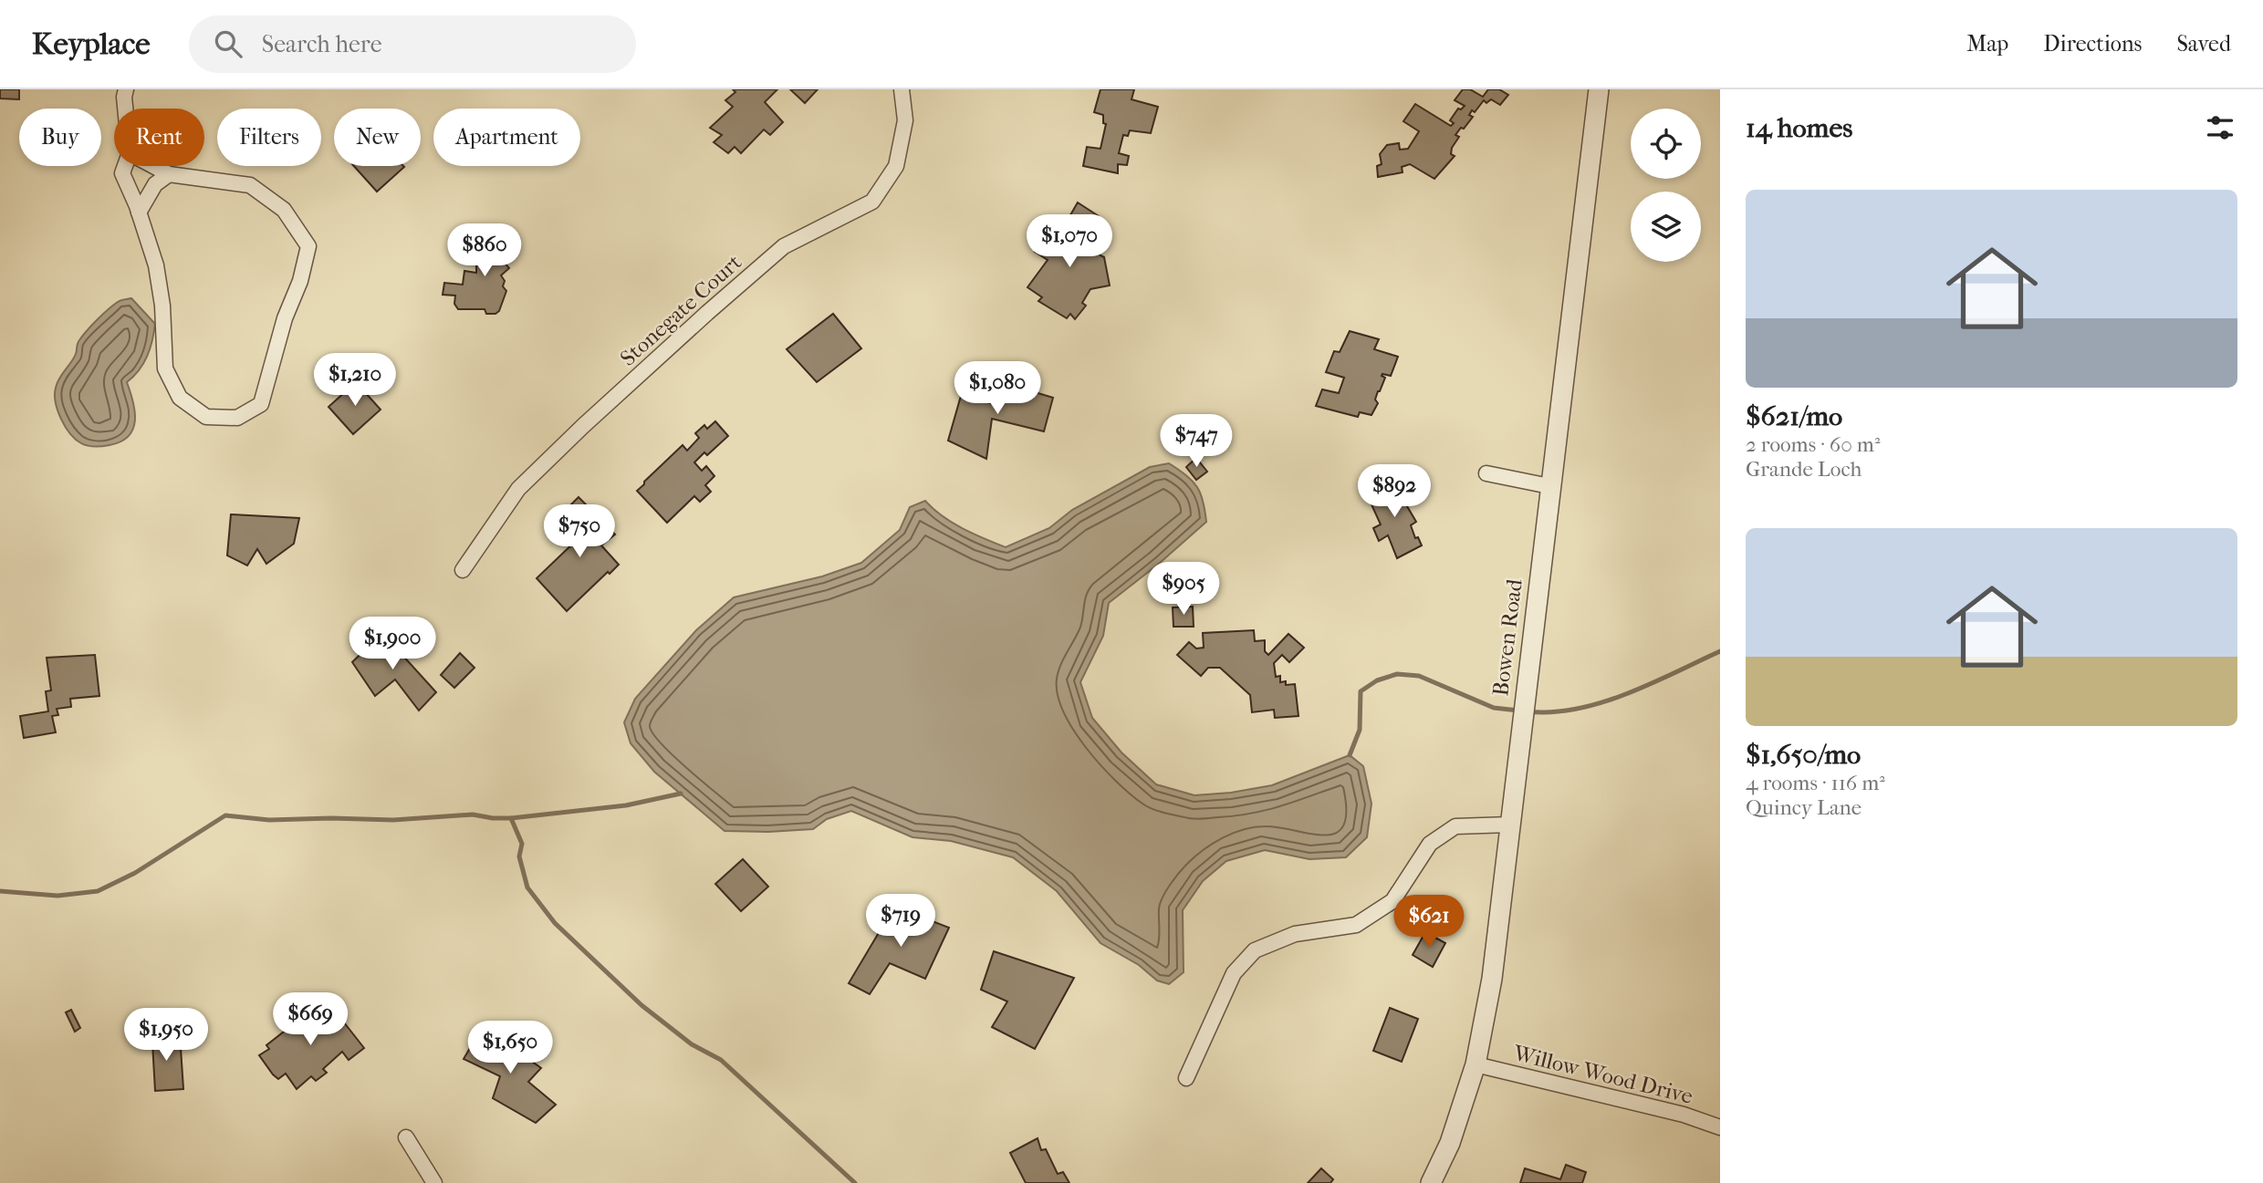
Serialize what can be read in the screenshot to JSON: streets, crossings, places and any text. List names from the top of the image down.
{
  "streets": {
    "street": ["Stonegate Court", "Bowen Road", "Willow Wood Drive"]
  },
  "crossings": [
    ["Bowen Road", "Willow Wood Drive"]
  ],
  "page": {
    "header": "Keyplace",
    "search": "Search here",
    "nav": ["Map", "Directions", "Saved"],
    "heading": "14 homes",
    "chip": [
      "Buy",
      "Rent",
      "Filters",
      "New",
      "Apartment"
    ],
    "list": [
      {
        "name": "$621/mo",
        "note": "2 rooms · 60 m² · Grande Loch"
      },
      {
        "name": "$1,650/mo",
        "note": "4 rooms · 116 m² · Quincy Lane"
      }
    ],
    "price": [
      "$1,070",
      "$860",
      "$1,210",
      "$1,080",
      "$747",
      "$892",
      "$750",
      "$905",
      "$1,900",
      "$719",
      "$621",
      "$669",
      "$1,950",
      "$1,650"
    ]
  }
}
